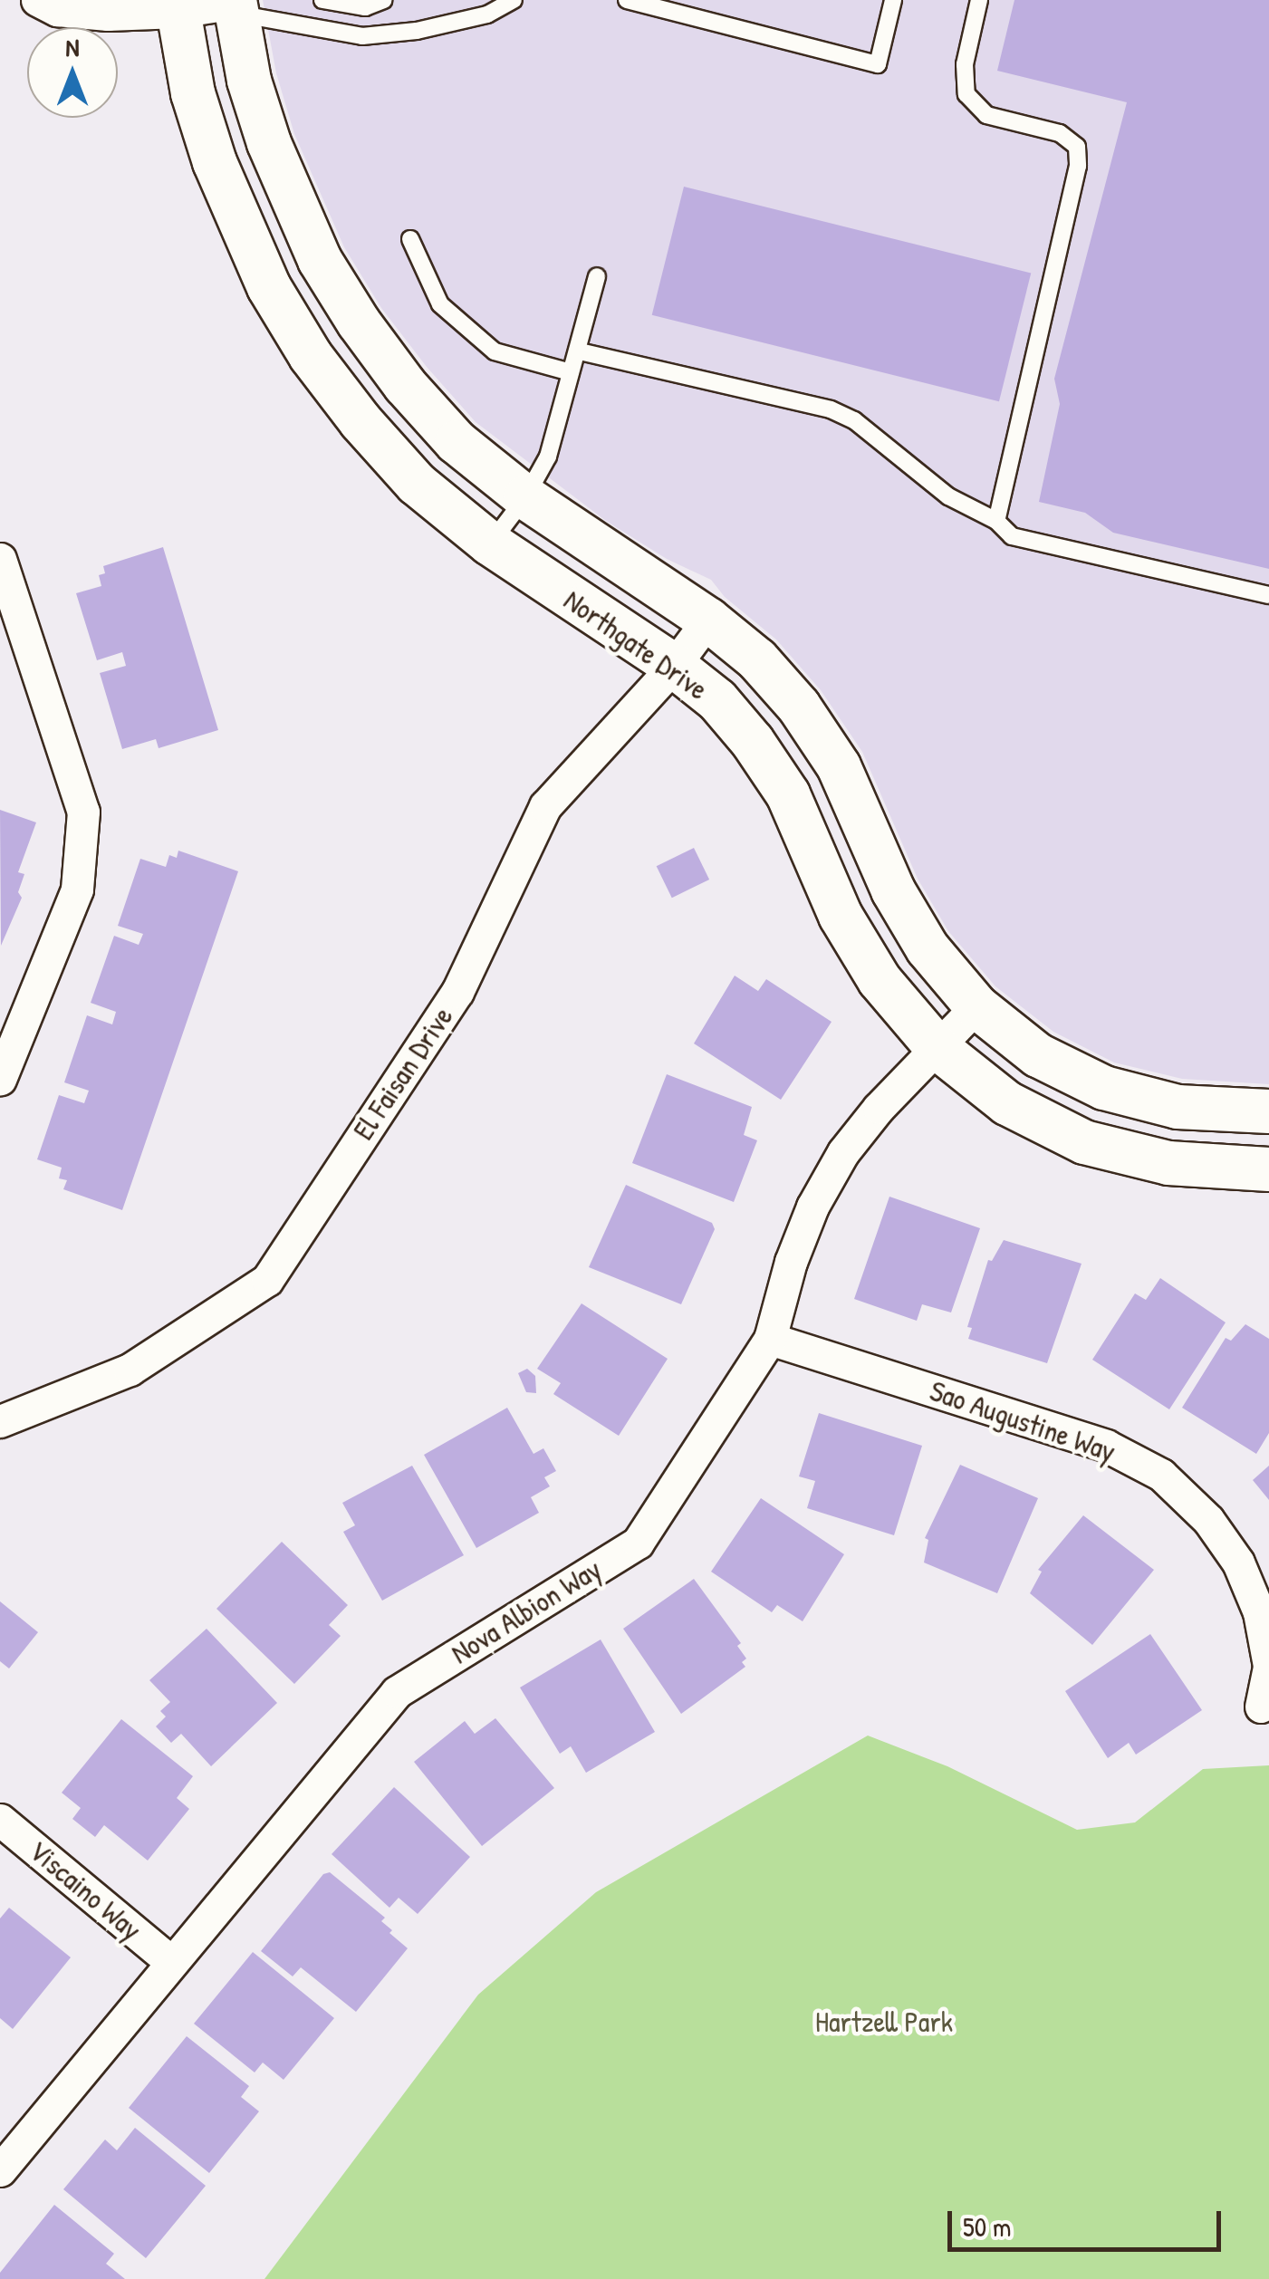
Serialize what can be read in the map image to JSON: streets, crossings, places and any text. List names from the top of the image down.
{
  "streets": {
    "street": [
      "Northgate Drive",
      "El Faisan Drive",
      "Sao Augustine Way",
      "Nova Albion Way",
      "Viscaino Way"
    ]
  },
  "crossings": [
    ["Northgate Drive", "El Faisan Drive"],
    ["Northgate Drive", "Nova Albion Way"],
    ["Sao Augustine Way", "Nova Albion Way"],
    ["Nova Albion Way", "Viscaino Way"]
  ],
  "parks": ["Hartzell Park"],
  "scale_bar": "50 m",
  "north": "top"
}
